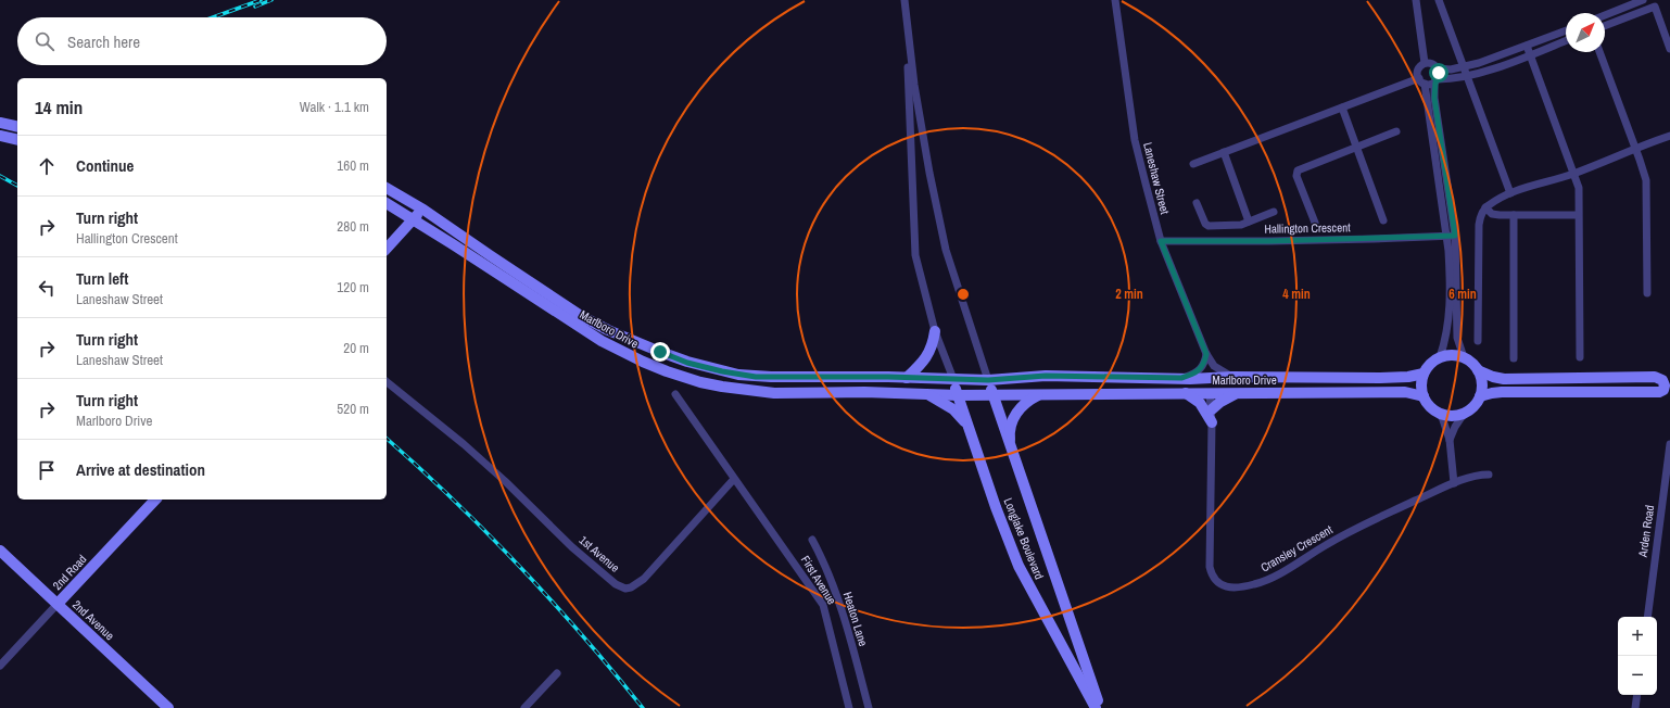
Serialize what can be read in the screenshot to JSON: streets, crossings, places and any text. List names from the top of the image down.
{
  "streets": {
    "main road": [
      "Marlboro Drive",
      "Longlake Boulevard",
      "2nd Road",
      "2nd Avenue"
    ],
    "street": [
      "Laneshaw Street",
      "Hallington Crescent",
      "Arden Road",
      "Cransley Crescent",
      "1st Avenue",
      "First Avenue",
      "Heaton Lane"
    ]
  },
  "crossings": [
    ["Laneshaw Street", "Hallington Crescent"],
    ["Laneshaw Street", "Marlboro Drive"],
    ["Marlboro Drive", "Longlake Boulevard"],
    ["Marlboro Drive", "Cransley Crescent"],
    ["1st Avenue", "First Avenue"],
    ["2nd Road", "2nd Avenue"]
  ],
  "north": "top right",
  "page": {
    "search": "Search here",
    "heading": ["14 min", "Walk · 1.1 km"],
    "list": [
      ["Continue", "160 m"],
      ["Turn right", "Hallington Crescent", "280 m"],
      ["Turn left", "Laneshaw Street", "120 m"],
      ["Turn right", "Laneshaw Street", "20 m"],
      ["Turn right", "Marlboro Drive", "520 m"],
      "Arrive at destination"
    ],
    "map_buttons": ["+", "−"]
  },
  "rings": ["2 min", "4 min", "6 min"]
}
